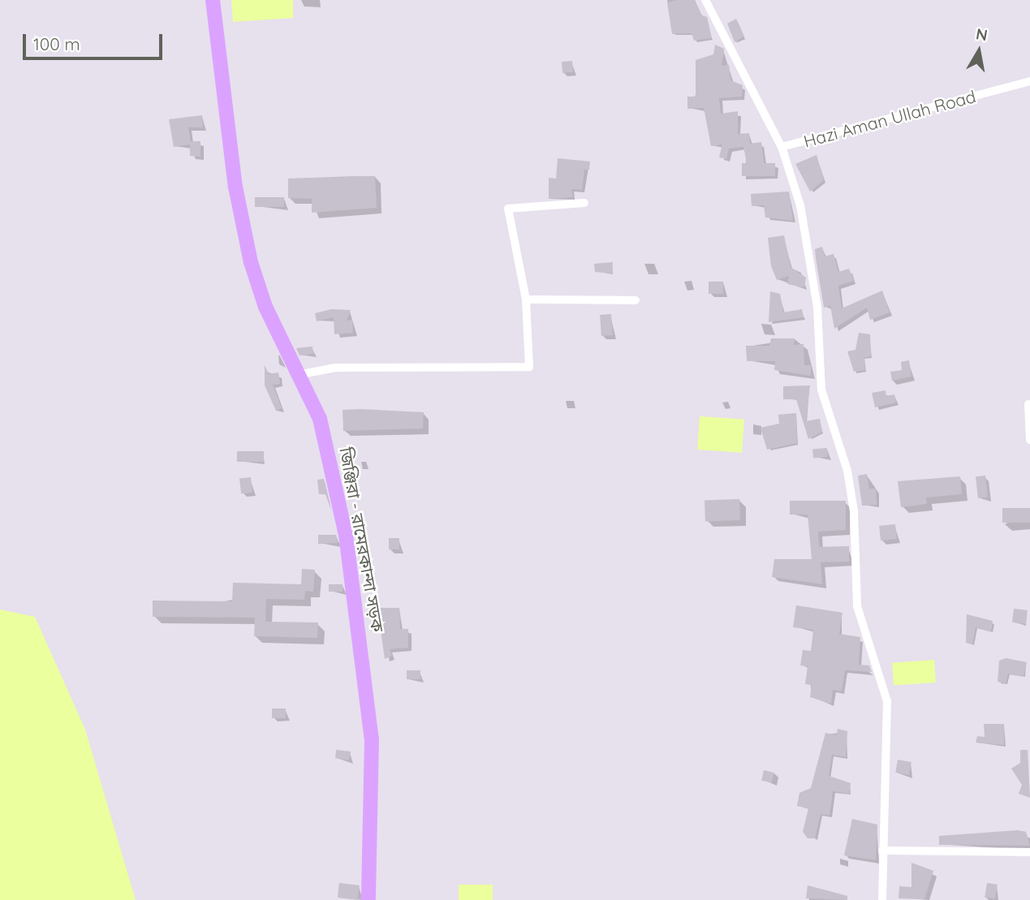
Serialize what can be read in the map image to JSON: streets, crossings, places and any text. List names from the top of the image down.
{
  "streets": {
    "main road": ["জিঞ্জিরা - রামেরকান্দা সড়ক"],
    "street": ["Hazi Aman Ullah Road"]
  },
  "scale_bar": "100 m",
  "north": "top"
}
